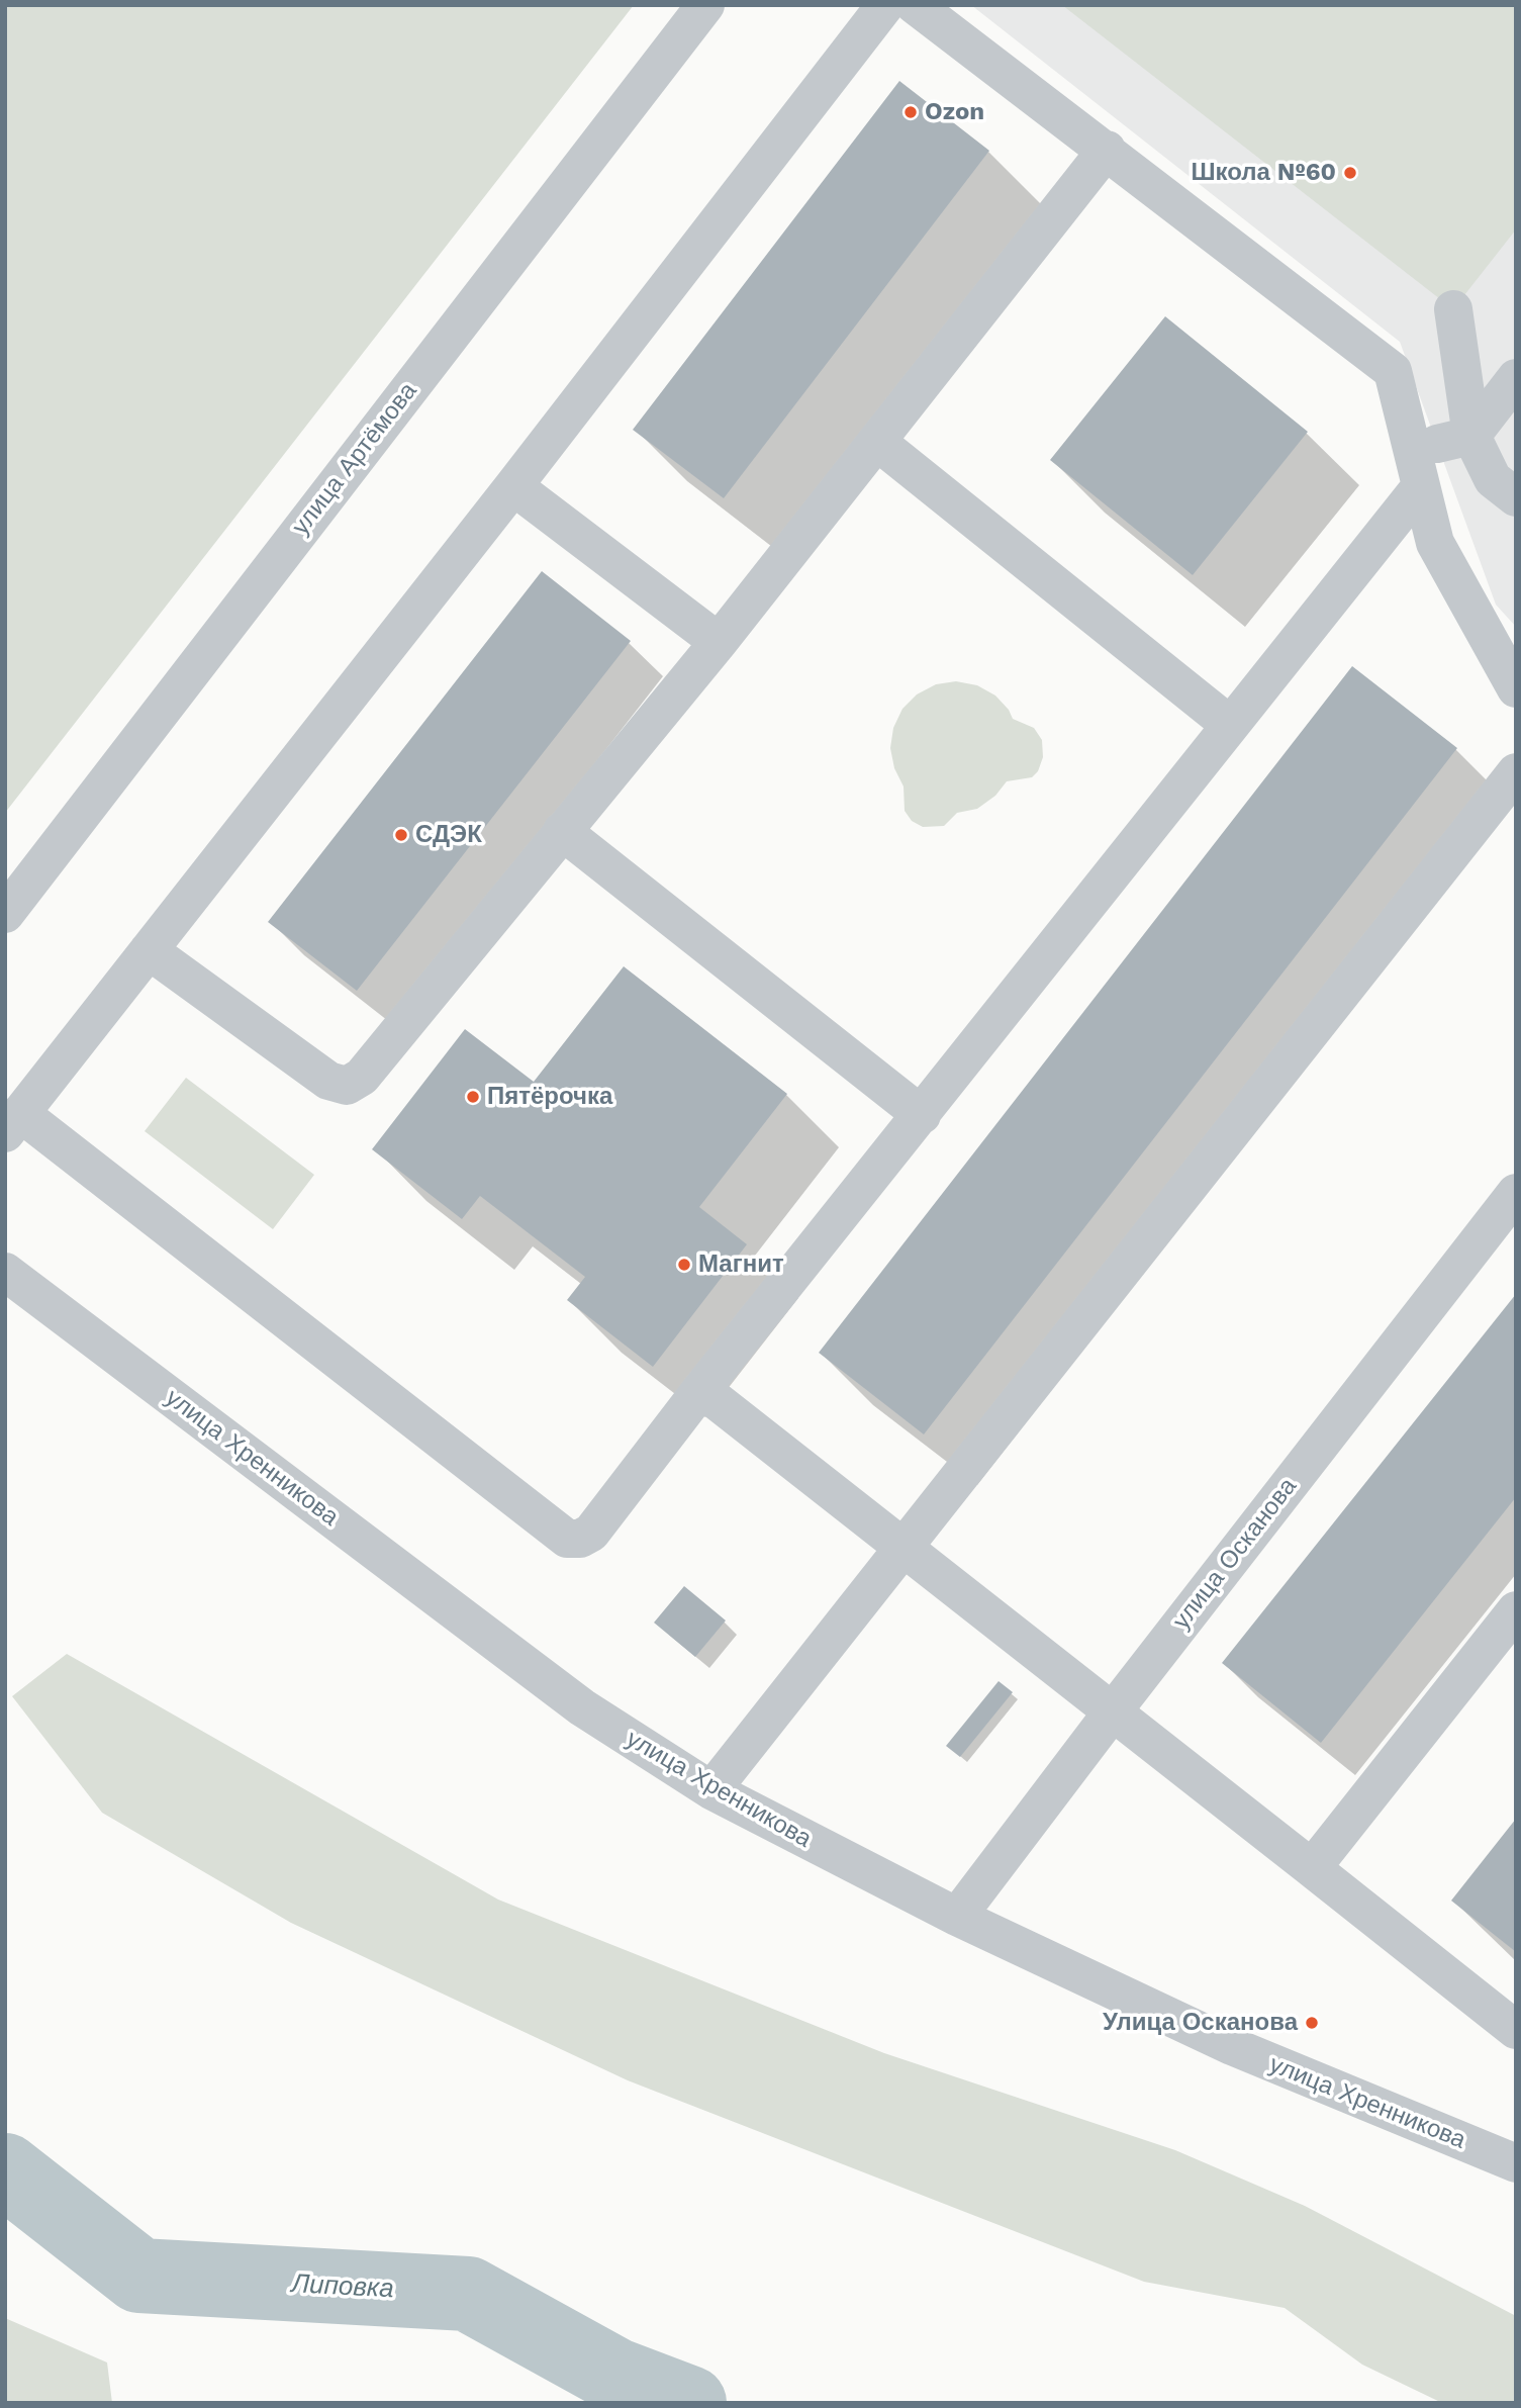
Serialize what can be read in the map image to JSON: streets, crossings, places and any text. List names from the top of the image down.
{
  "streets": {
    "street": ["улица Артёмова", "улица Хренникова", "улица Осканова"]
  },
  "crossings": [
    ["улица Хренникова", "улица Осканова"]
  ],
  "water": ["Липовка"],
  "places": [
    "Ozon",
    "Школа №60",
    "СДЭК",
    "Пятёрочка",
    "Магнит",
    "Улица Осканова"
  ]
}
